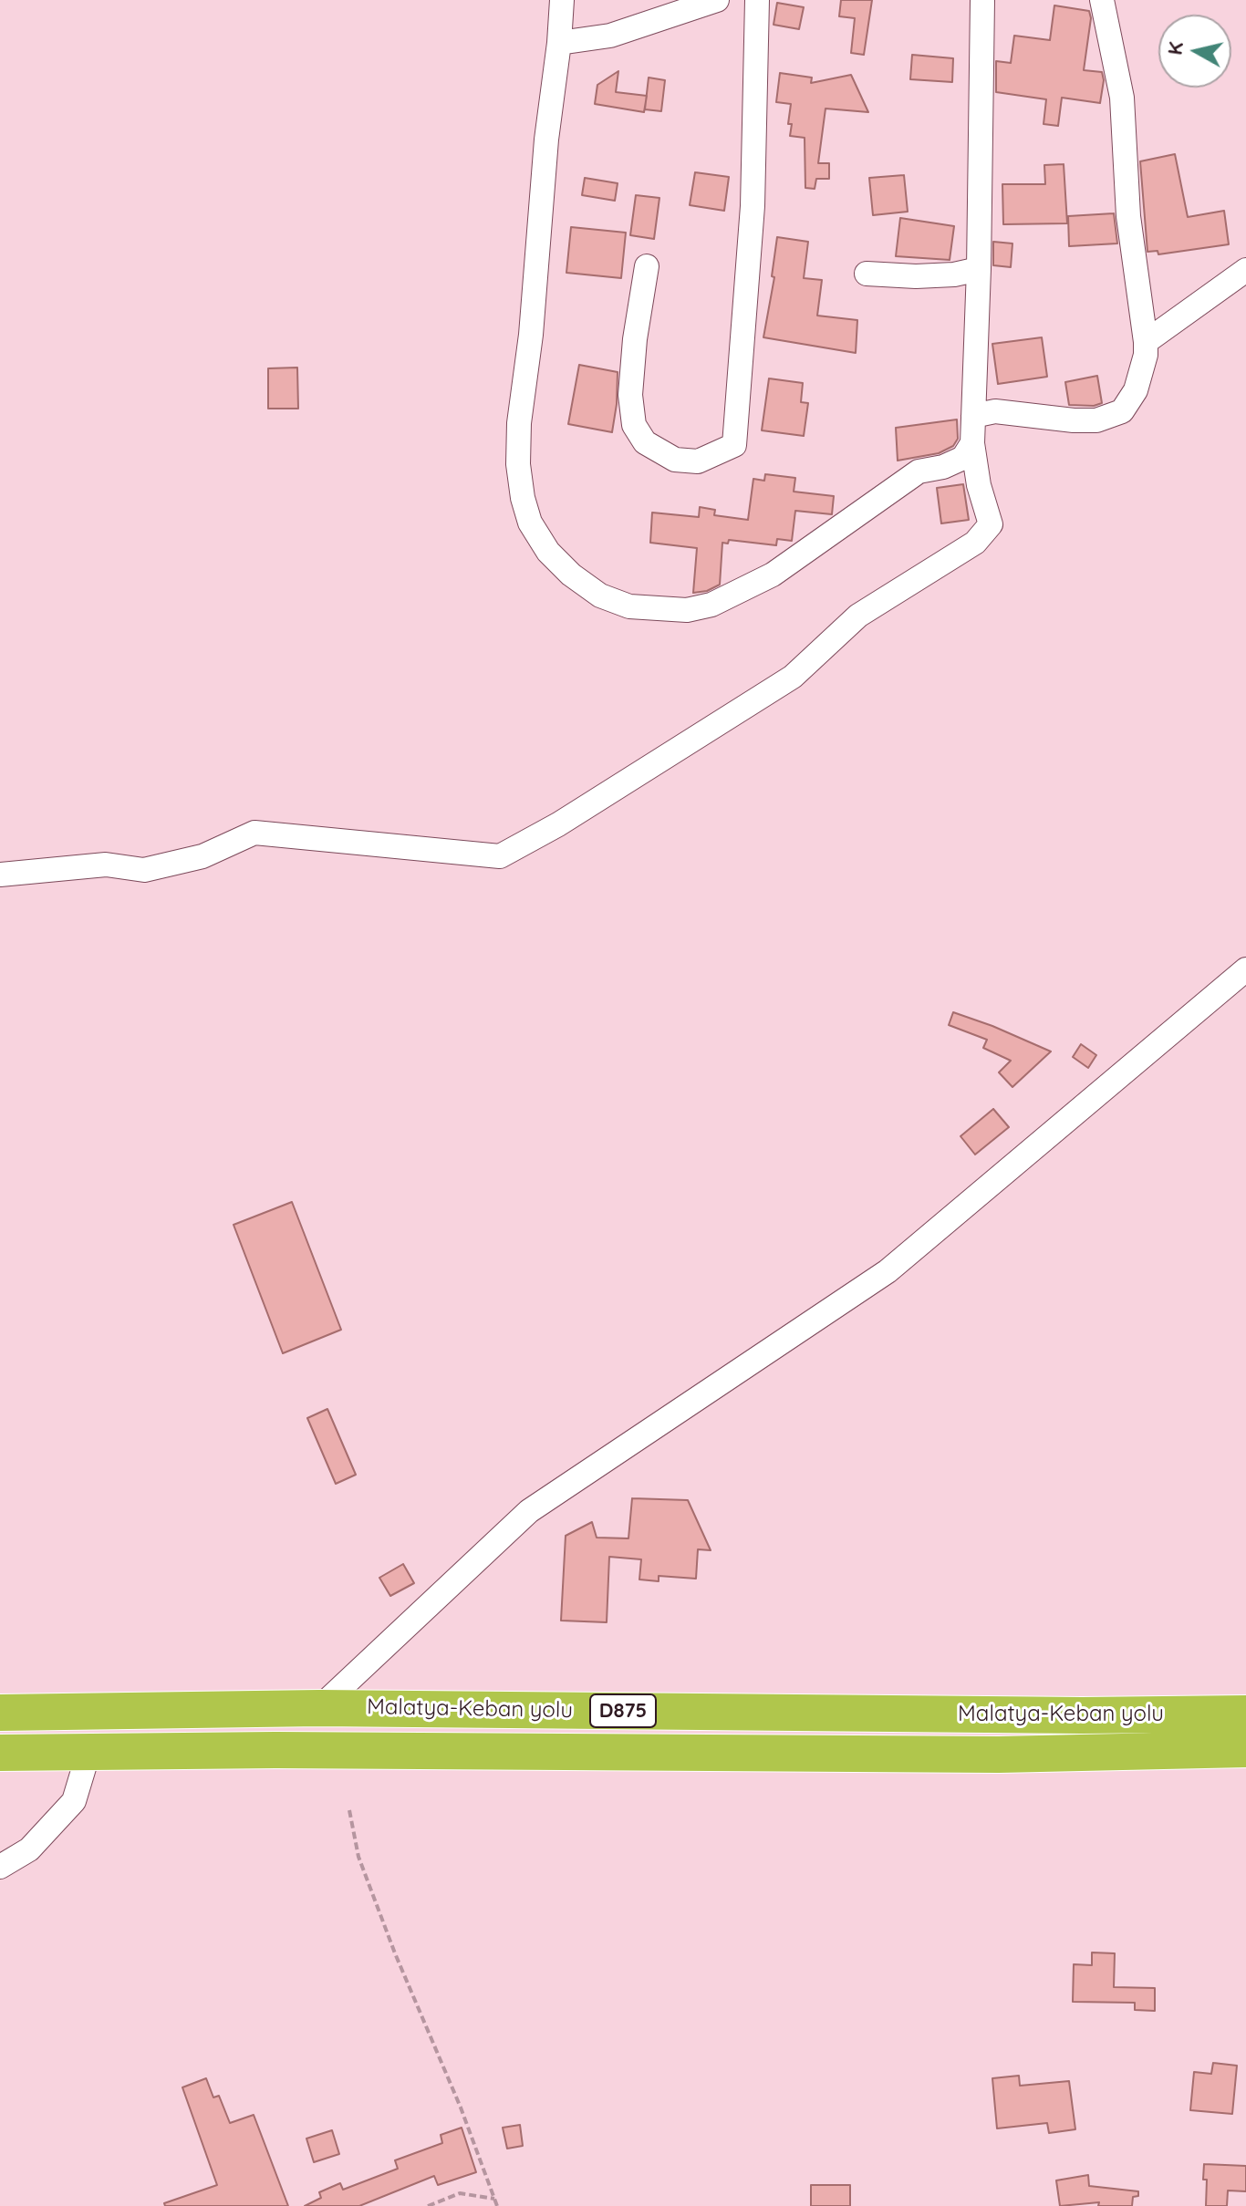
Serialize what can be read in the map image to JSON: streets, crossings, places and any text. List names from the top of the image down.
{
  "streets": {
    "highway": ["Malatya-Keban yolu", "D875"]
  },
  "north": "left"
}
